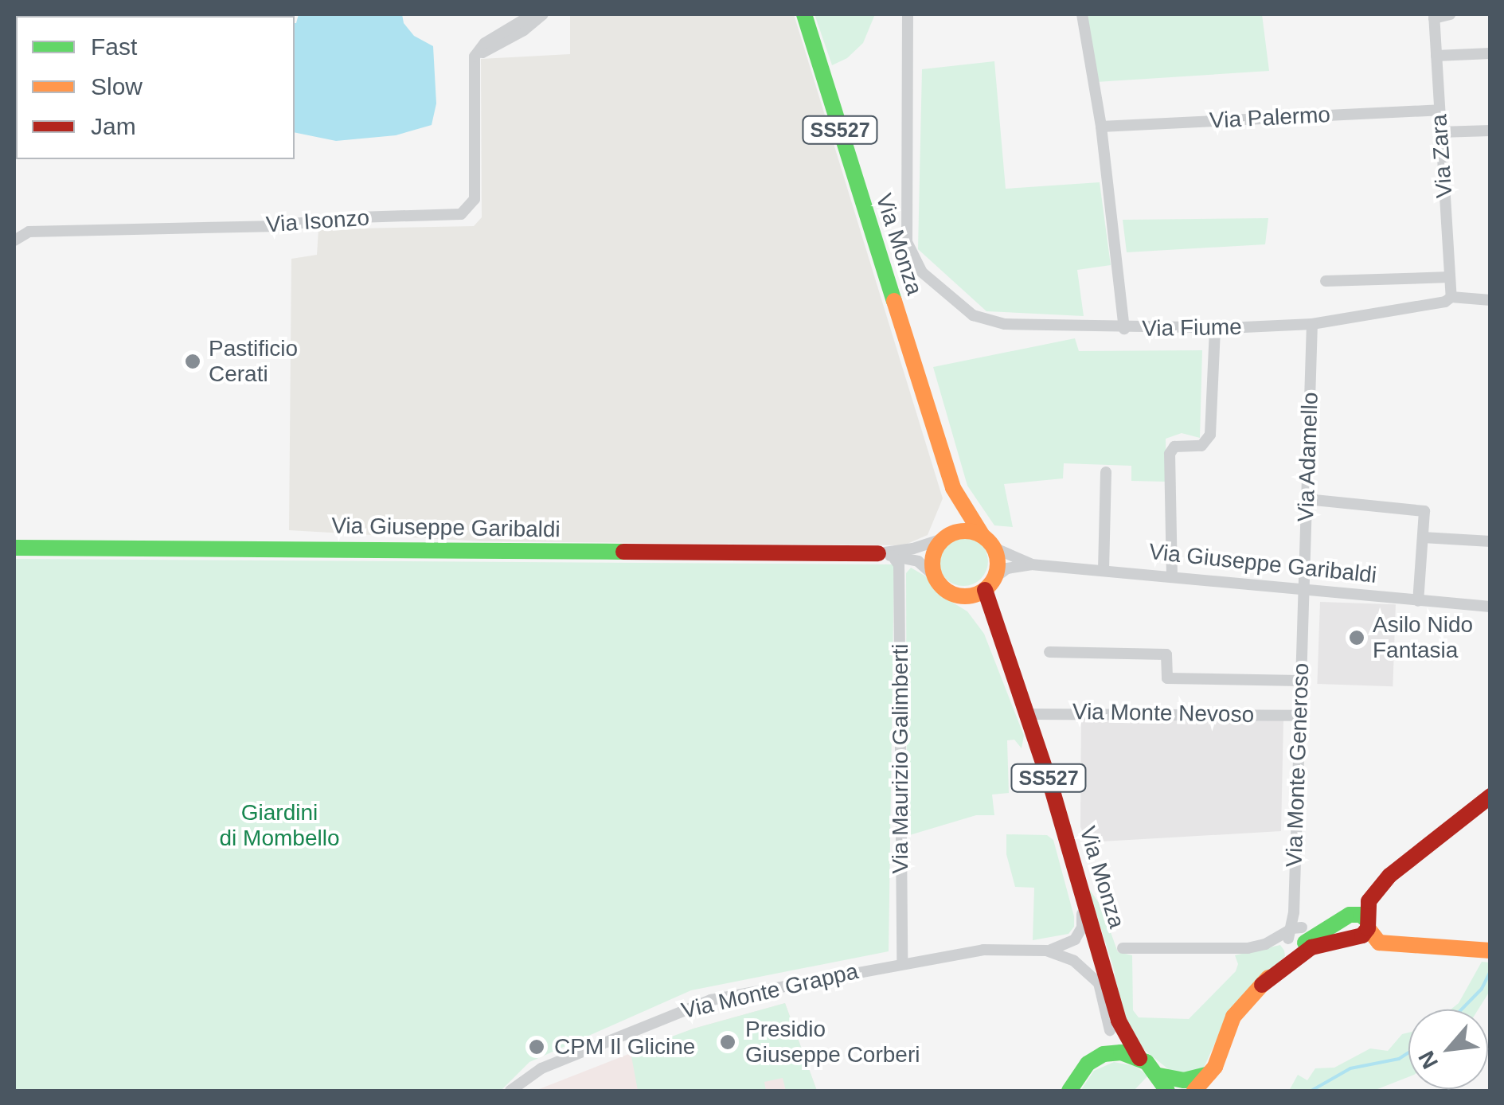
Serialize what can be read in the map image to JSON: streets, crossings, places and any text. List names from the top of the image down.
{
  "streets": {
    "street": [
      "Via Palermo",
      "SS527",
      "Via Zara",
      "Via Isonzo",
      "Via Monza",
      "Via Fiume",
      "Via Adamello",
      "Via Giuseppe Garibaldi",
      "Via Monte Nevoso",
      "Via Maurizio Galimberti",
      "Via Monte Generoso",
      "Via Monte Grappa"
    ]
  },
  "crossings": [
    ["Via Palermo", "Via Zara"],
    ["SS527", "Via Monza"],
    ["Via Zara", "Via Fiume"],
    ["Via Monza", "Via Giuseppe Garibaldi"],
    ["Via Monza", "Via Monte Nevoso"],
    ["Via Monza", "Via Monte Grappa"],
    ["Via Fiume", "Via Adamello"],
    ["Via Adamello", "Via Giuseppe Garibaldi"],
    ["Via Adamello", "Via Monte Generoso"],
    ["Via Giuseppe Garibaldi", "Via Maurizio Galimberti"],
    ["Via Giuseppe Garibaldi", "Via Monte Generoso"],
    ["Via Monte Nevoso", "Via Monte Generoso"],
    ["Via Maurizio Galimberti", "Via Monte Grappa"]
  ],
  "parks": ["Giardini di Mombello"],
  "places": [
    "Pastificio Cerati",
    "Asilo Nido Fantasia",
    "Presidio Giuseppe Corberi",
    "CPM Il Glicine"
  ],
  "legend": ["Fast", "Slow", "Jam"],
  "north": "bottom left"
}
